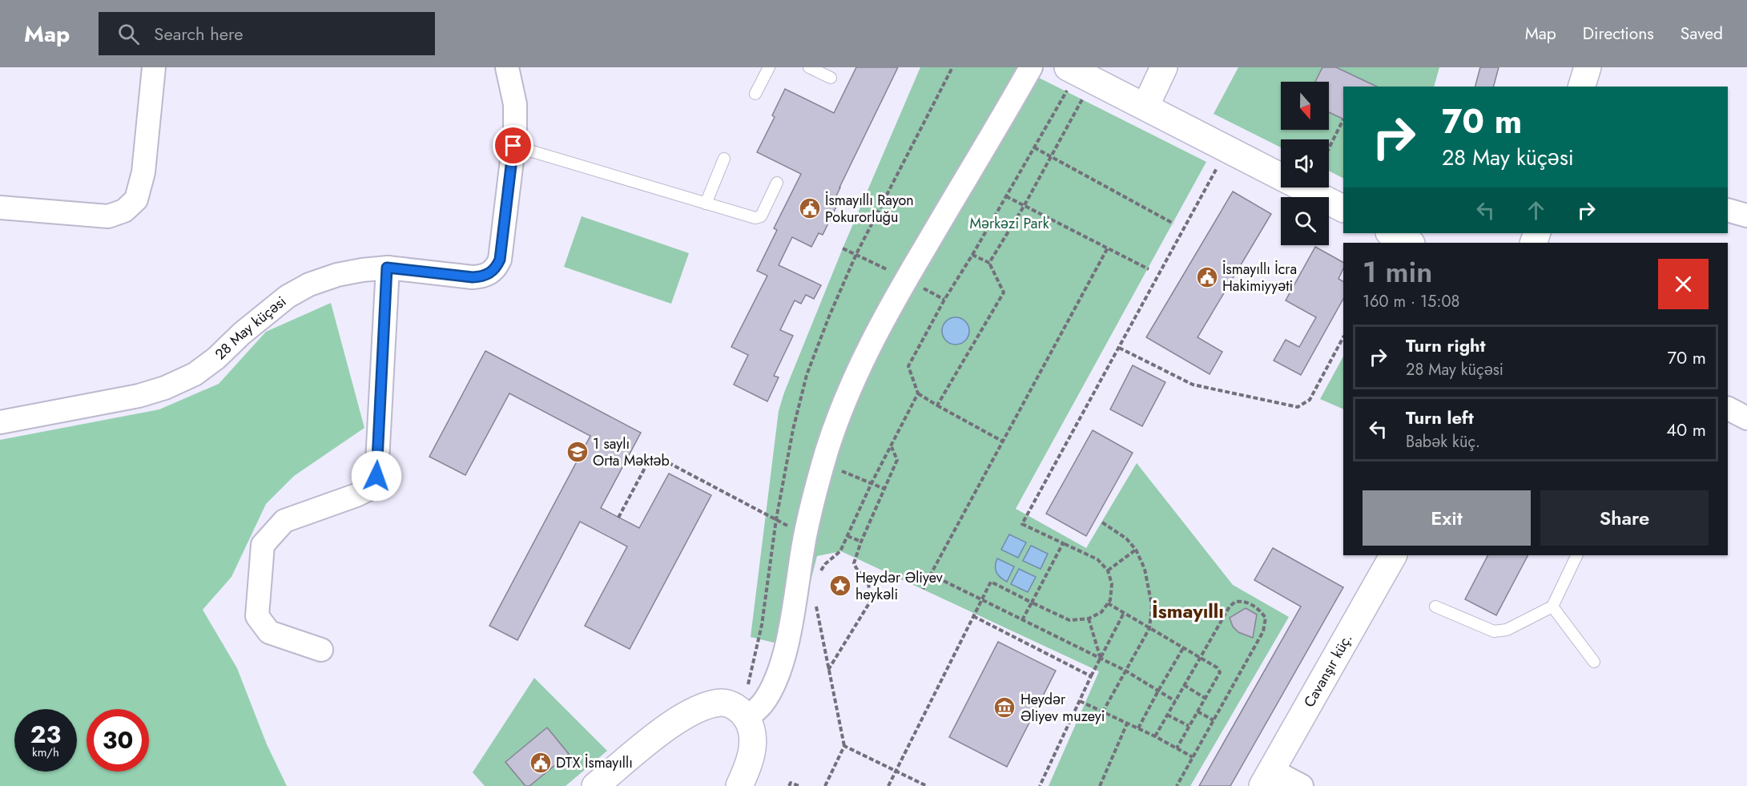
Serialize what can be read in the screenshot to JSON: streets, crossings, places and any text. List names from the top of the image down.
{
  "streets": {
    "main road": ["Cavanşır küç."],
    "street": ["28 May küçəsi"]
  },
  "districts": ["İsmayıllı"],
  "parks": ["Mərkəzi Park"],
  "places": {
    "public building": ["İsmayıllı Rayon Pokurorluğu", "İsmayıllı İcra Hakimiyyəti", "DTX İsmayıllı"],
    "school or university": ["1 saylı Orta Məktəb"],
    "place": ["Heydər Əliyev heykəli"],
    "museum": ["Heydər Əliyev muzeyi"]
  },
  "north": "bottom",
  "page": {
    "header": "Map",
    "search": "Search here",
    "nav": ["Map", "Directions", "Saved"],
    "turn": ["70 m", "28 May küçəsi"],
    "heading": ["1 min", "160 m · 15:08"],
    "list": [
      {
        "name": "Turn right",
        "note": "28 May küçəsi",
        "value": "70 m"
      },
      {
        "name": "Turn left",
        "note": "Babək küç.",
        "value": "40 m"
      }
    ],
    "buttons": ["Exit", "Share"],
    "speed": "23 km/h",
    "limit": "30"
  }
}
